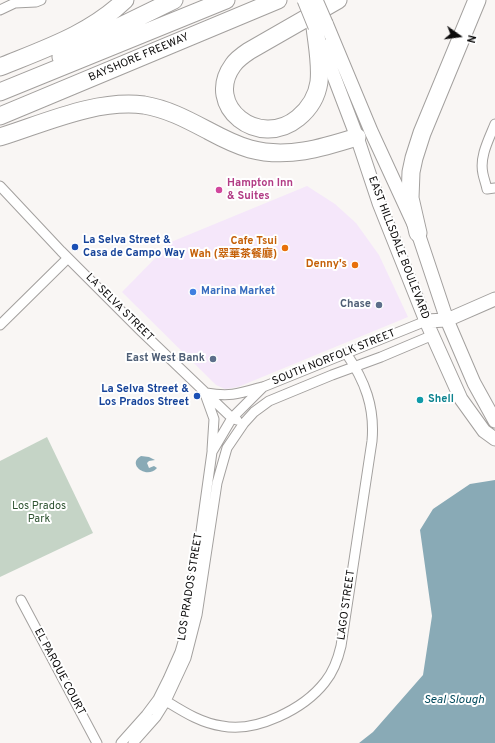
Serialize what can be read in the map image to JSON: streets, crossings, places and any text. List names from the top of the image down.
{
  "streets": {
    "highway": ["BAYSHORE FREEWAY"],
    "main road": ["EAST HILLSDALE BOULEVARD", "SOUTH NORFOLK STREET"],
    "street": [
      "LA SELVA STREET",
      "LOS PRADOS STREET",
      "LAGO STREET",
      "EL PARQUE COURT"
    ]
  },
  "crossings": [
    ["EAST HILLSDALE BOULEVARD", "SOUTH NORFOLK STREET"],
    ["LA SELVA STREET", "SOUTH NORFOLK STREET"],
    ["LA SELVA STREET", "LOS PRADOS STREET"],
    ["SOUTH NORFOLK STREET", "LOS PRADOS STREET"],
    ["SOUTH NORFOLK STREET", "LAGO STREET"],
    ["LOS PRADOS STREET", "LAGO STREET"]
  ],
  "water": ["Seal Slough"],
  "parks": ["Los Prados Park"],
  "places": [
    "Hampton Inn & Suites",
    "La Selva Street & Casa de Campo Way",
    "Cafe Tsui Wah (翠華茶餐廳)",
    "Denny's",
    "Marina Market",
    "Chase",
    "East West Bank",
    "La Selva Street & Los Prados Street",
    "Shell"
  ],
  "north": "right"
}
